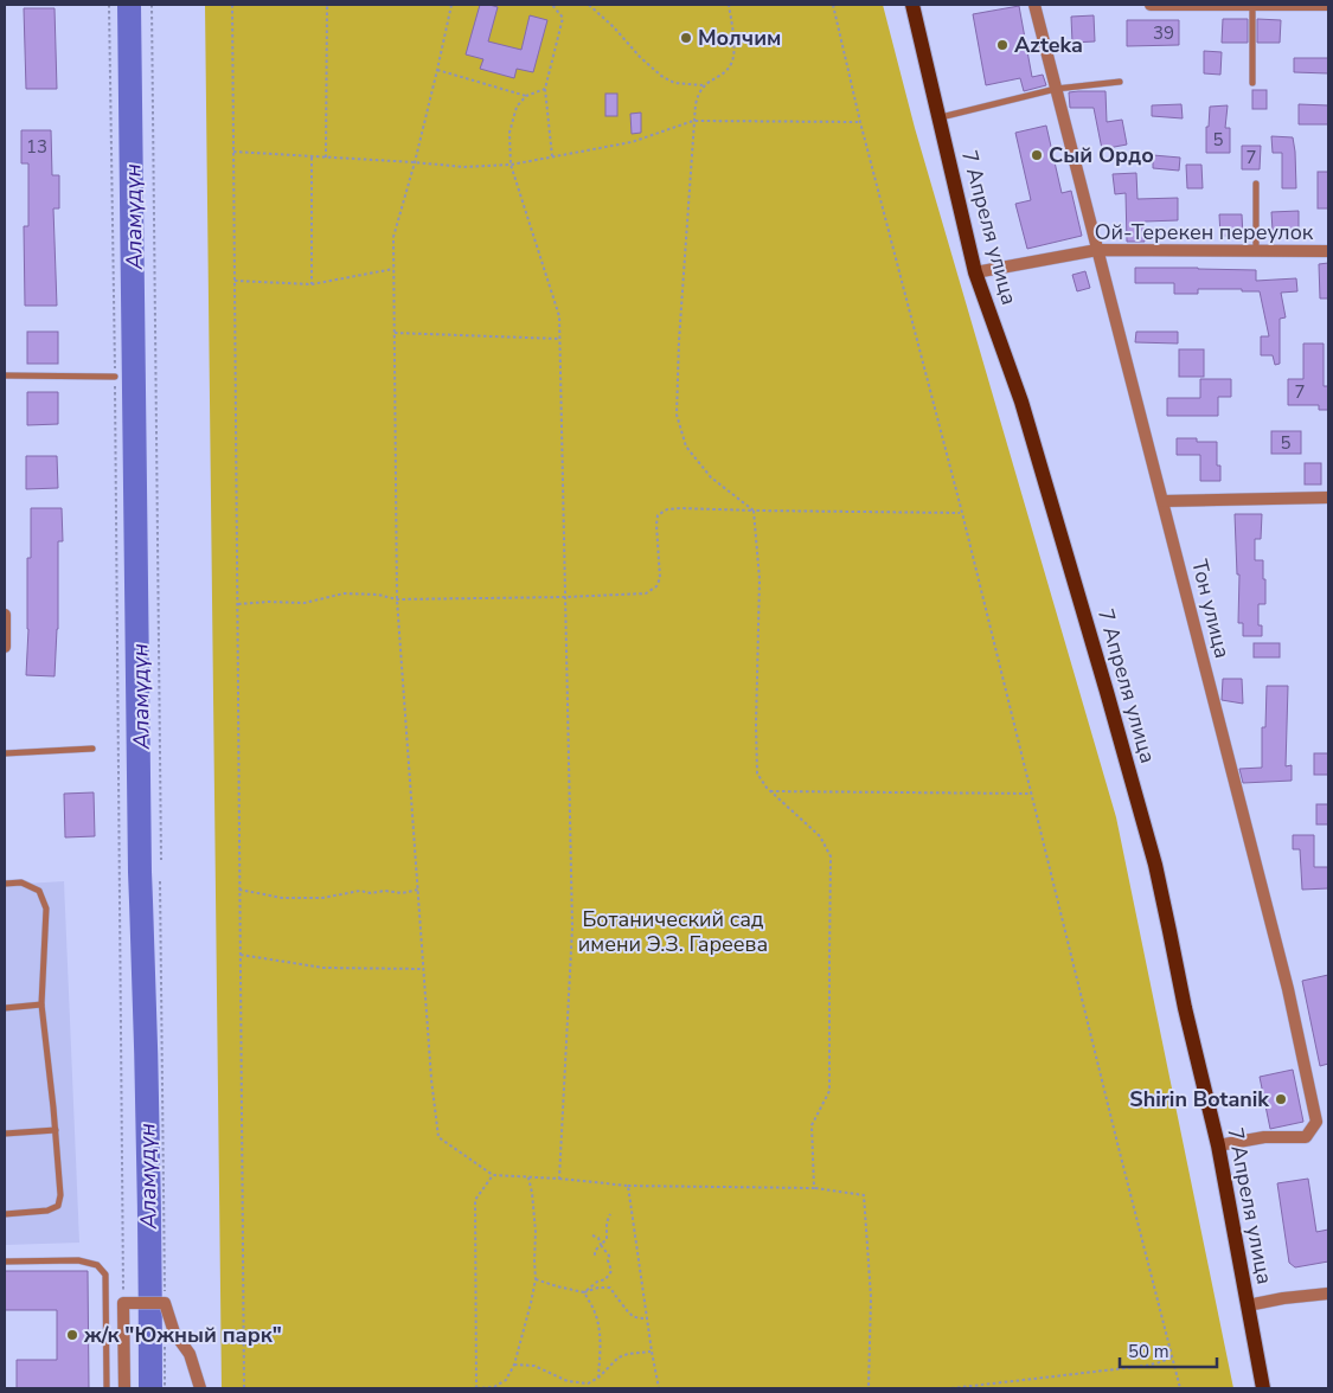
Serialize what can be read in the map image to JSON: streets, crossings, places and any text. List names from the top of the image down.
{
  "streets": {
    "main road": ["7 Апреля улица"],
    "street": ["Ой-Терекен переулок", "Тон улица"]
  },
  "crossings": [
    ["7 Апреля улица", "Ой-Терекен переулок"],
    ["7 Апреля улица", "Тон улица"],
    ["Ой-Терекен переулок", "Тон улица"]
  ],
  "water": ["Аламүдүн"],
  "parks": ["Ботанический сад имени Э.З. Гареева"],
  "places": [
    "Молчим",
    "Azteka",
    "Сый Ордо",
    "Shirin Botanik",
    "ж/к \"Южный парк\""
  ],
  "house_numbers": [
    "39",
    "5",
    "13",
    "7",
    "7",
    "5"
  ],
  "scale_bar": "50 m"
}
